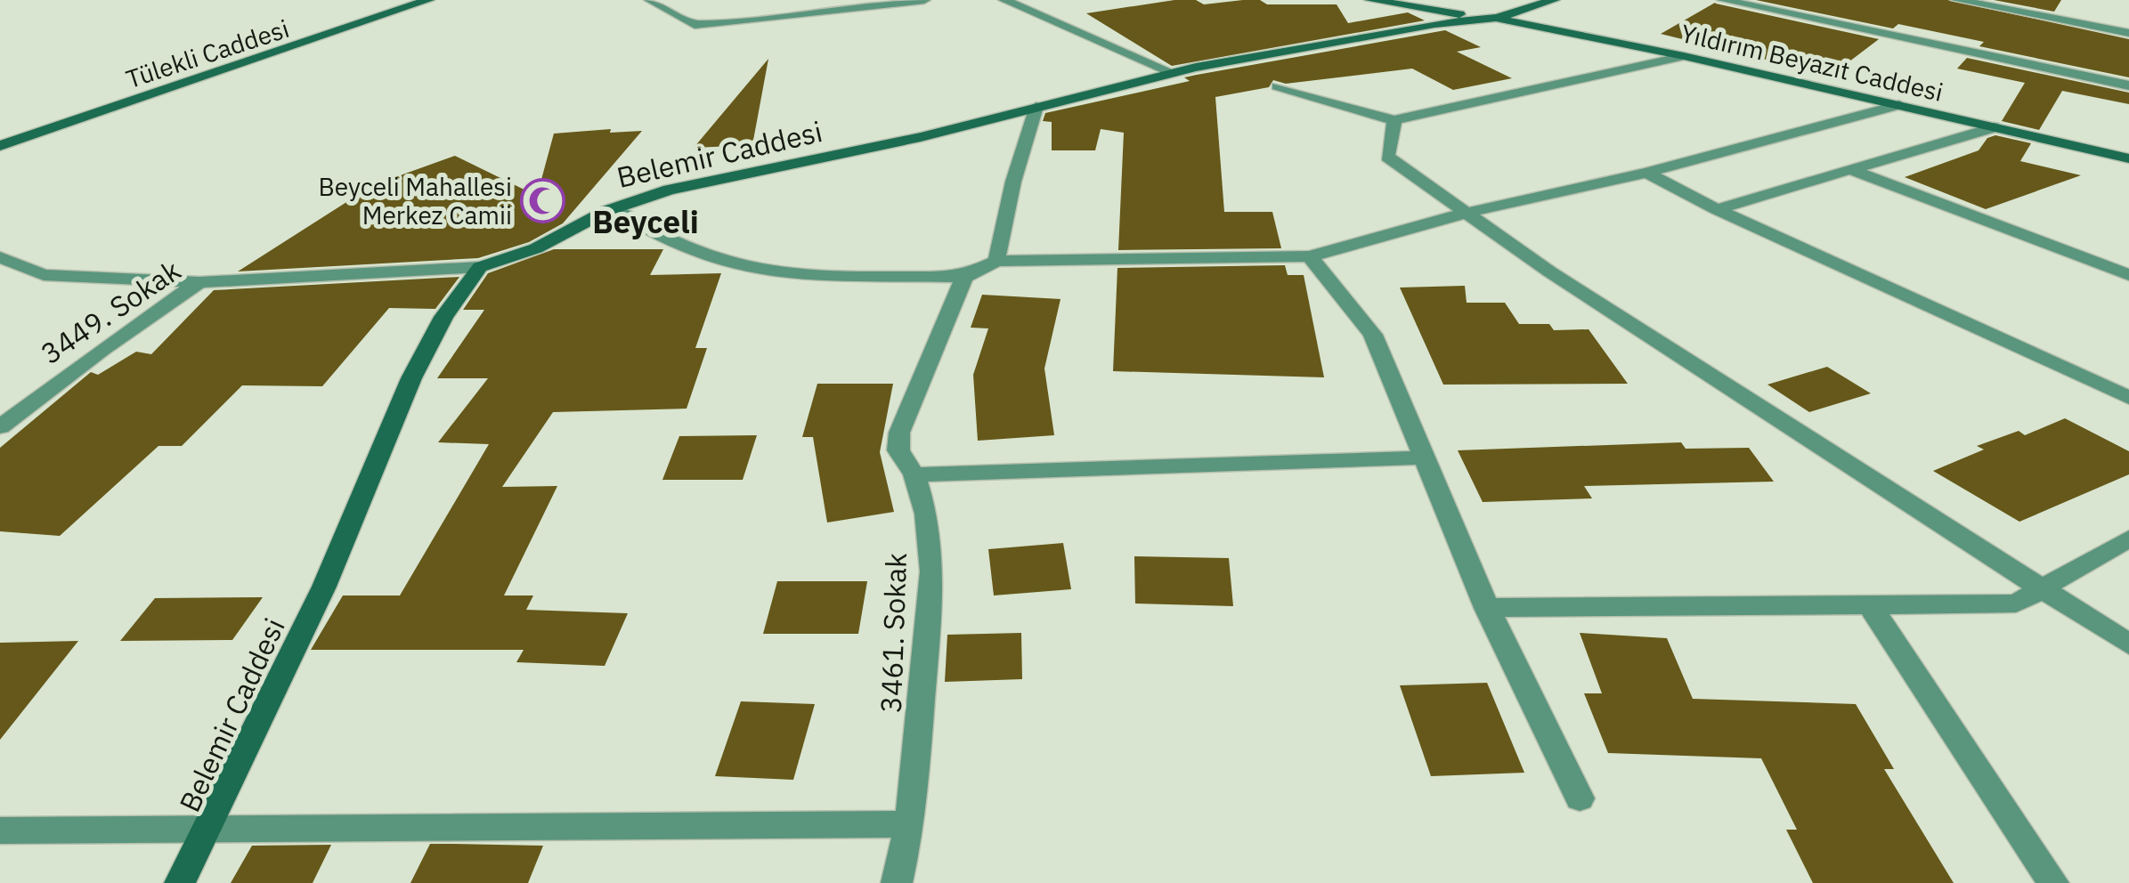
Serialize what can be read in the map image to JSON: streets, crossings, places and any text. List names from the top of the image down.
{
  "streets": {
    "street": [
      "Tülekli Caddesi",
      "Yıldırım Beyazıt Caddesi",
      "Belemir Caddesi",
      "3449. Sokak",
      "3461. Sokak"
    ]
  },
  "crossings": [
    ["Yıldırım Beyazıt Caddesi", "Belemir Caddesi"],
    ["Belemir Caddesi", "3449. Sokak"]
  ],
  "districts": ["Beyceli"],
  "places": {
    "mosque": ["Beyceli Mahallesi Merkez Camii"]
  }
}
